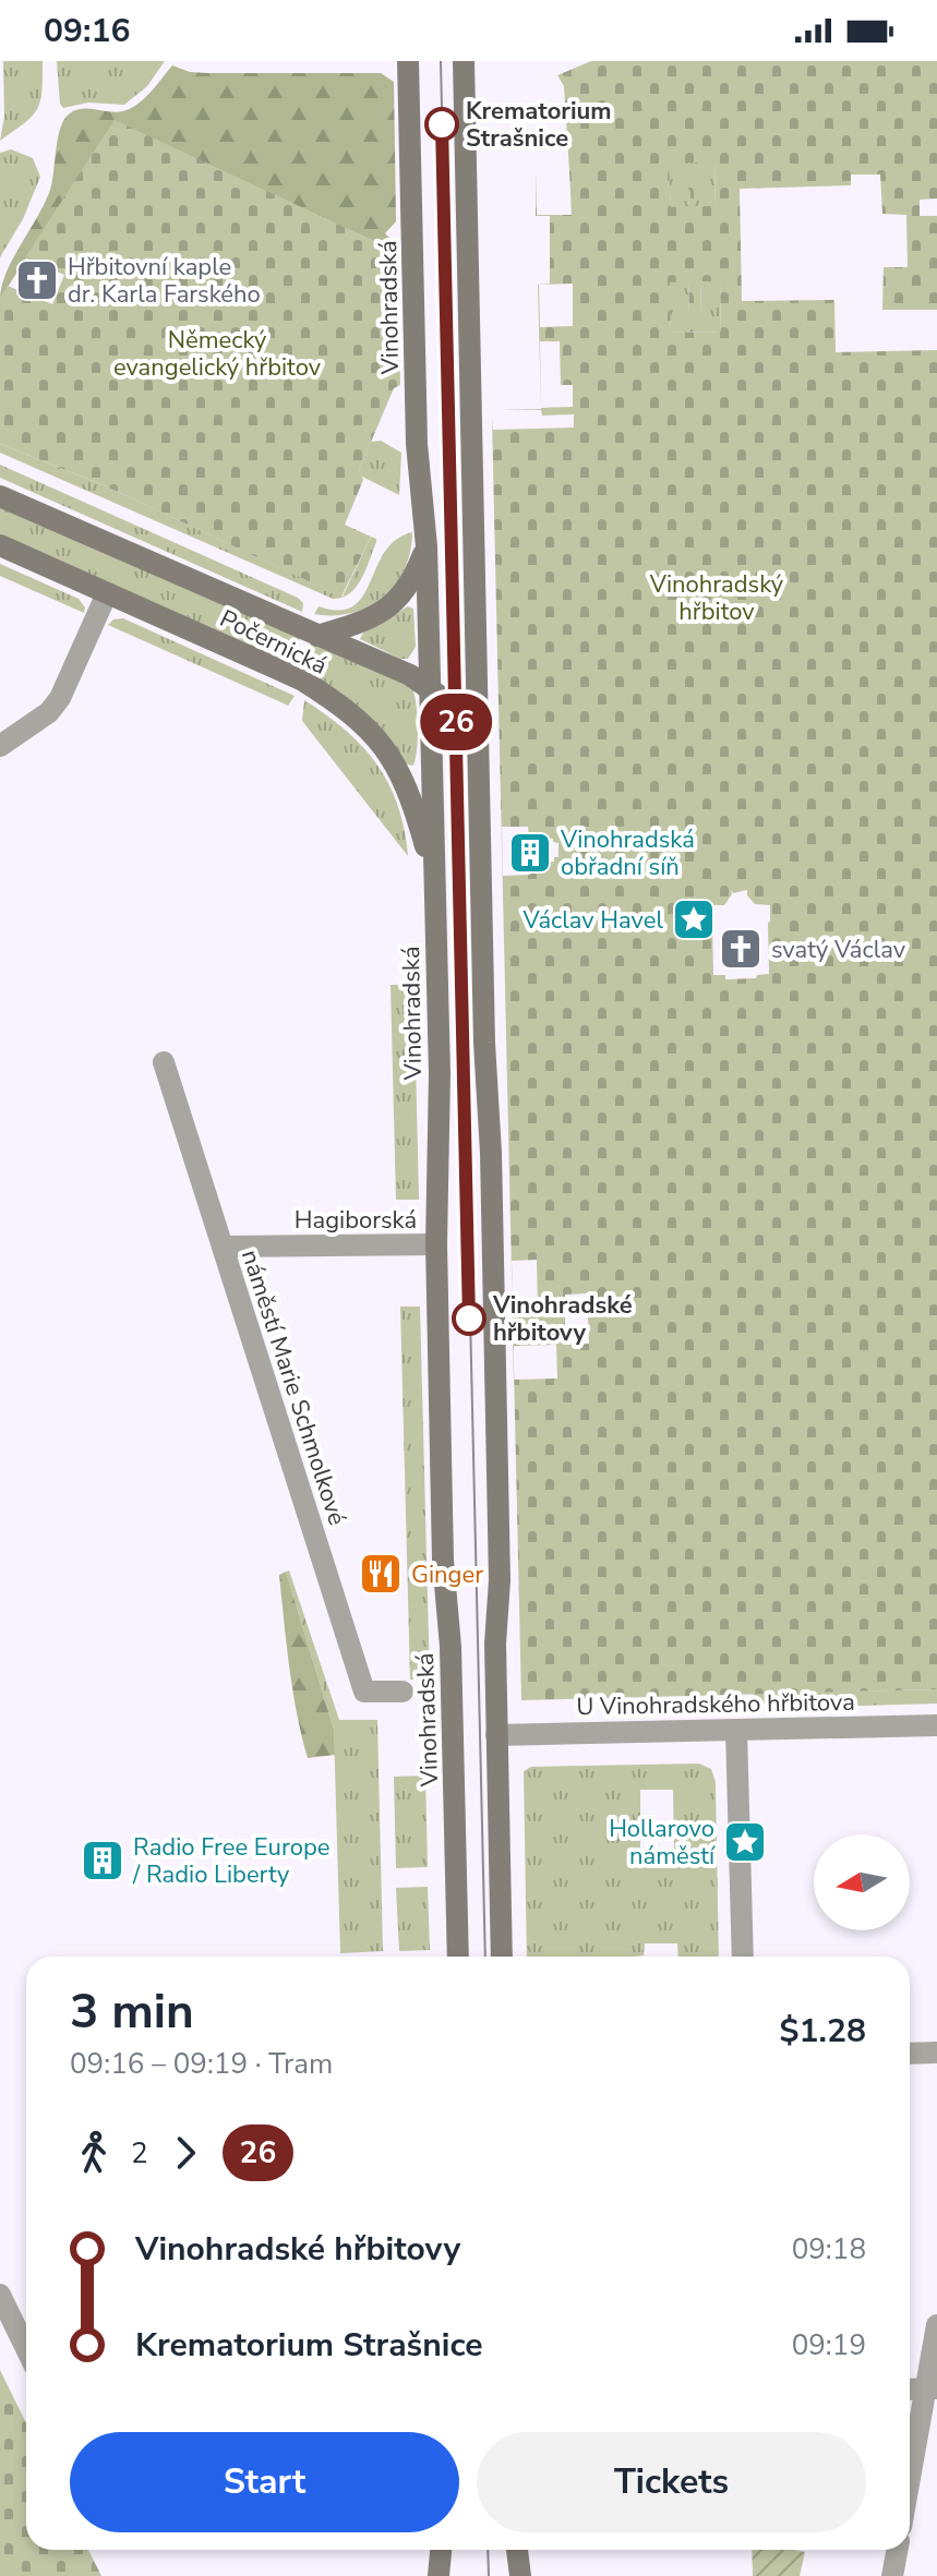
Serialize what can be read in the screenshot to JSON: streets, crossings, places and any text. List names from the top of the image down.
{
  "streets": {
    "main road": ["Vinohradská", "Počernická"],
    "street": ["Hagiborská", "náměstí Marie Schmolkové", "U Vinohradského hřbitova"]
  },
  "crossings": [
    ["Vinohradská", "Počernická"],
    ["Vinohradská", "Hagiborská"],
    ["Hagiborská", "náměstí Marie Schmolkové"]
  ],
  "parks": ["Německý evangelický hřbitov", "Vinohradský hřbitov"],
  "places": {
    "other": ["Krematorium Strašnice", "Vinohradské hřbitovy"],
    "church": ["Hřbitovní kaple dr. Karla Farského", "svatý Václav"],
    "building": ["Vinohradská obřadní síň", "Radio Free Europe / Radio Liberty"],
    "place": ["Václav Havel", "Hollarovo náměstí"],
    "restaurant": ["Ginger"]
  },
  "lines": ["tram line 26"],
  "north": "left",
  "page": {
    "status": "09:16",
    "on_map": "26",
    "heading": ["3 min", "09:16 – 09:19 · Tram", "$1.28"],
    "legs": ["2", "26"],
    "list": [
      {
        "name": "Vinohradské hřbitovy",
        "value": "09:18"
      },
      {
        "name": "Krematorium Strašnice",
        "value": "09:19"
      }
    ],
    "buttons": ["Start", "Tickets"]
  }
}
